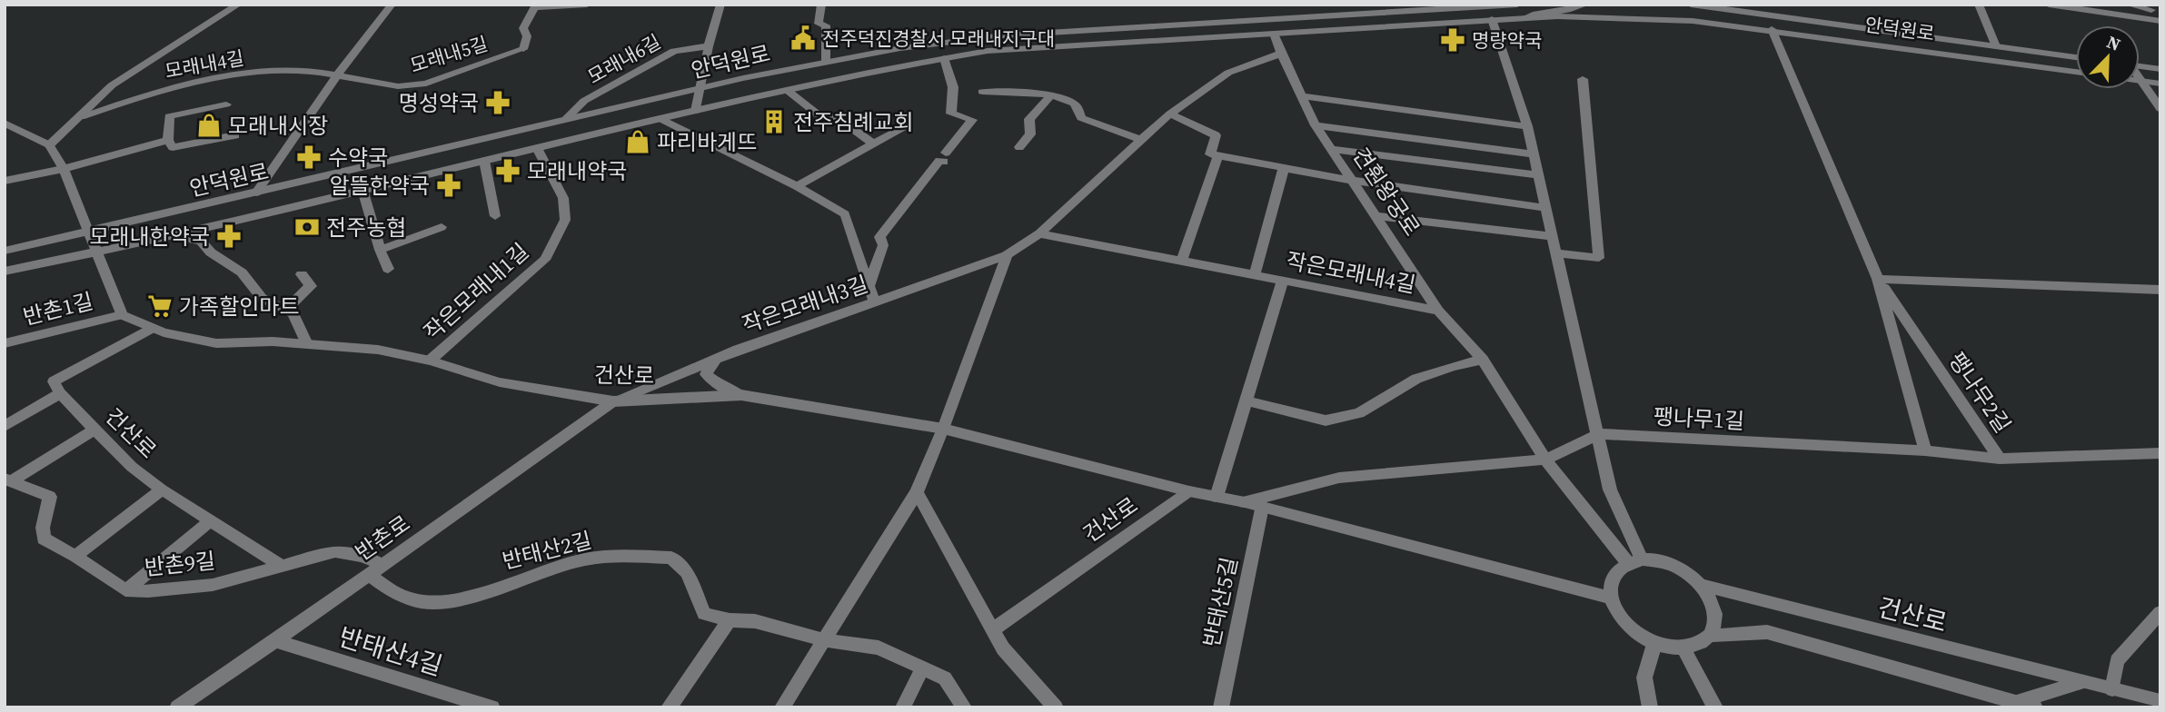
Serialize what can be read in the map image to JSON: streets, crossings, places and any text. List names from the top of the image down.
{
  "streets": {
    "street": [
      "안덕원로",
      "모래내5길",
      "모래내6길",
      "모래내4길",
      "견훤왕궁로",
      "작은모래내4길",
      "작은모래내1길",
      "작은모래내3길",
      "반촌1길",
      "건산로",
      "팽나무2길",
      "팽나무1길",
      "반촌로",
      "반태산2길",
      "반촌9길",
      "반태산5길",
      "반태산4길"
    ]
  },
  "crossings": [
    ["안덕원로", "모래내6길"],
    ["안덕원로", "견훤왕궁로"],
    ["안덕원로", "작은모래내1길"],
    ["안덕원로", "팽나무2길"],
    ["모래내5길", "모래내4길"],
    ["견훤왕궁로", "작은모래내4길"],
    ["견훤왕궁로", "작은모래내3길"],
    ["견훤왕궁로", "건산로"],
    ["작은모래내4길", "작은모래내3길"],
    ["작은모래내1길", "건산로"],
    ["작은모래내3길", "건산로"],
    ["작은모래내3길", "반촌로"],
    ["반촌1길", "건산로"],
    ["건산로", "팽나무1길"],
    ["건산로", "반촌로"],
    ["건산로", "반촌9길"],
    ["건산로", "반태산5길"],
    ["팽나무2길", "팽나무1길"],
    ["반촌로", "반태산2길"],
    ["반촌로", "반촌9길"],
    ["반촌로", "반태산4길"]
  ],
  "places": {
    "public building": ["전주덕진경찰서 모래내지구대"],
    "pharmacy": [
      "명량약국",
      "명성약국",
      "수약국",
      "모래내약국",
      "알뜰한약국",
      "모래내한약국"
    ],
    "building": ["전주침례교회"],
    "shop": ["모래내시장", "파리바게뜨"],
    "bank": ["전주농협"],
    "supermarket": ["가족할인마트"]
  },
  "north": "top right"
}
